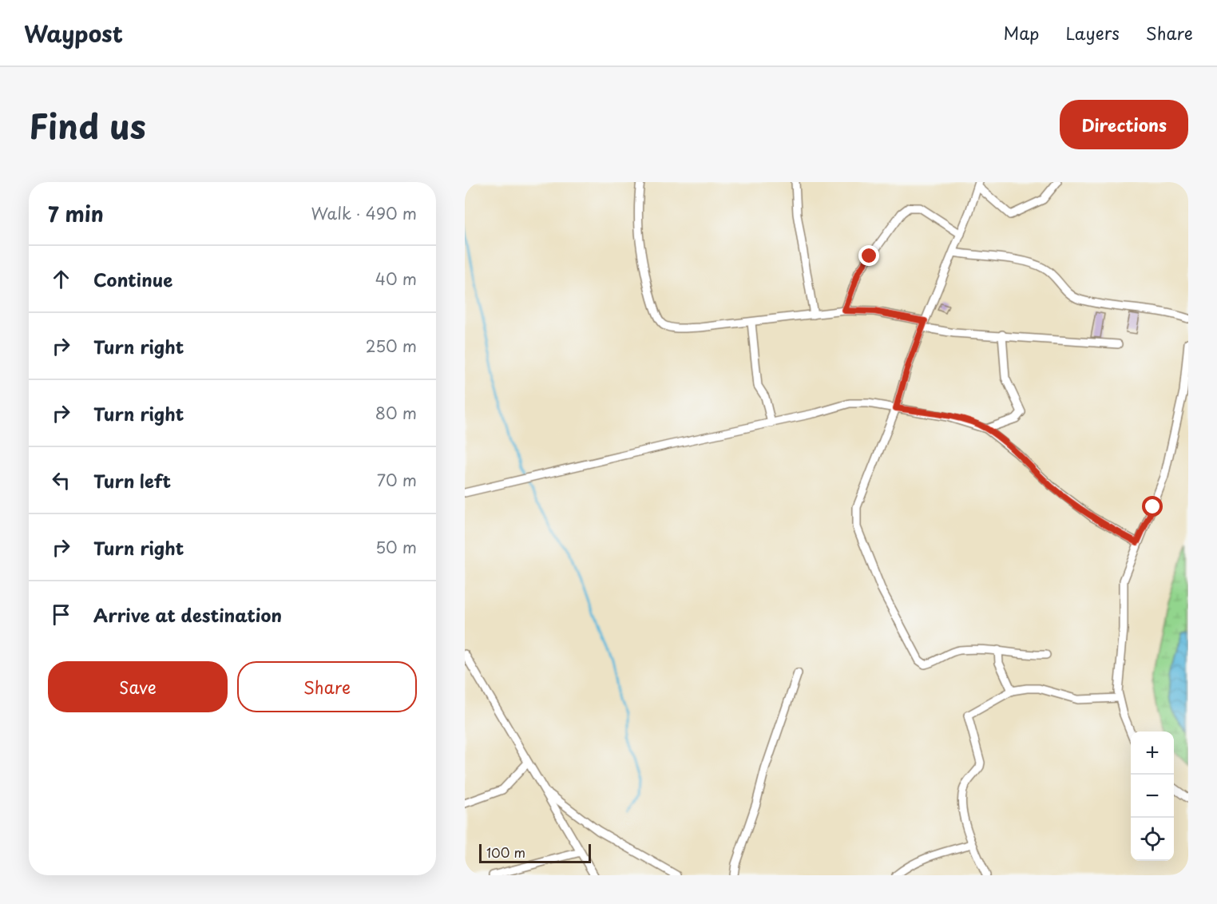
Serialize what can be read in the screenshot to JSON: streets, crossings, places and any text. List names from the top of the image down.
{
  "scale_bar": "100 m",
  "page": {
    "header": "Waypost",
    "nav": ["Map", "Layers", "Share"],
    "title": "Find us",
    "buttons": [
      "Directions",
      ["Save", "Share"]
    ],
    "heading": ["7 min", "Walk · 490 m"],
    "list": [
      ["Continue", "40 m"],
      ["Turn right", "250 m"],
      ["Turn right", "80 m"],
      ["Turn left", "70 m"],
      ["Turn right", "50 m"],
      "Arrive at destination"
    ],
    "map_buttons": ["+", "−"],
    "scale": "100 m"
  }
}
